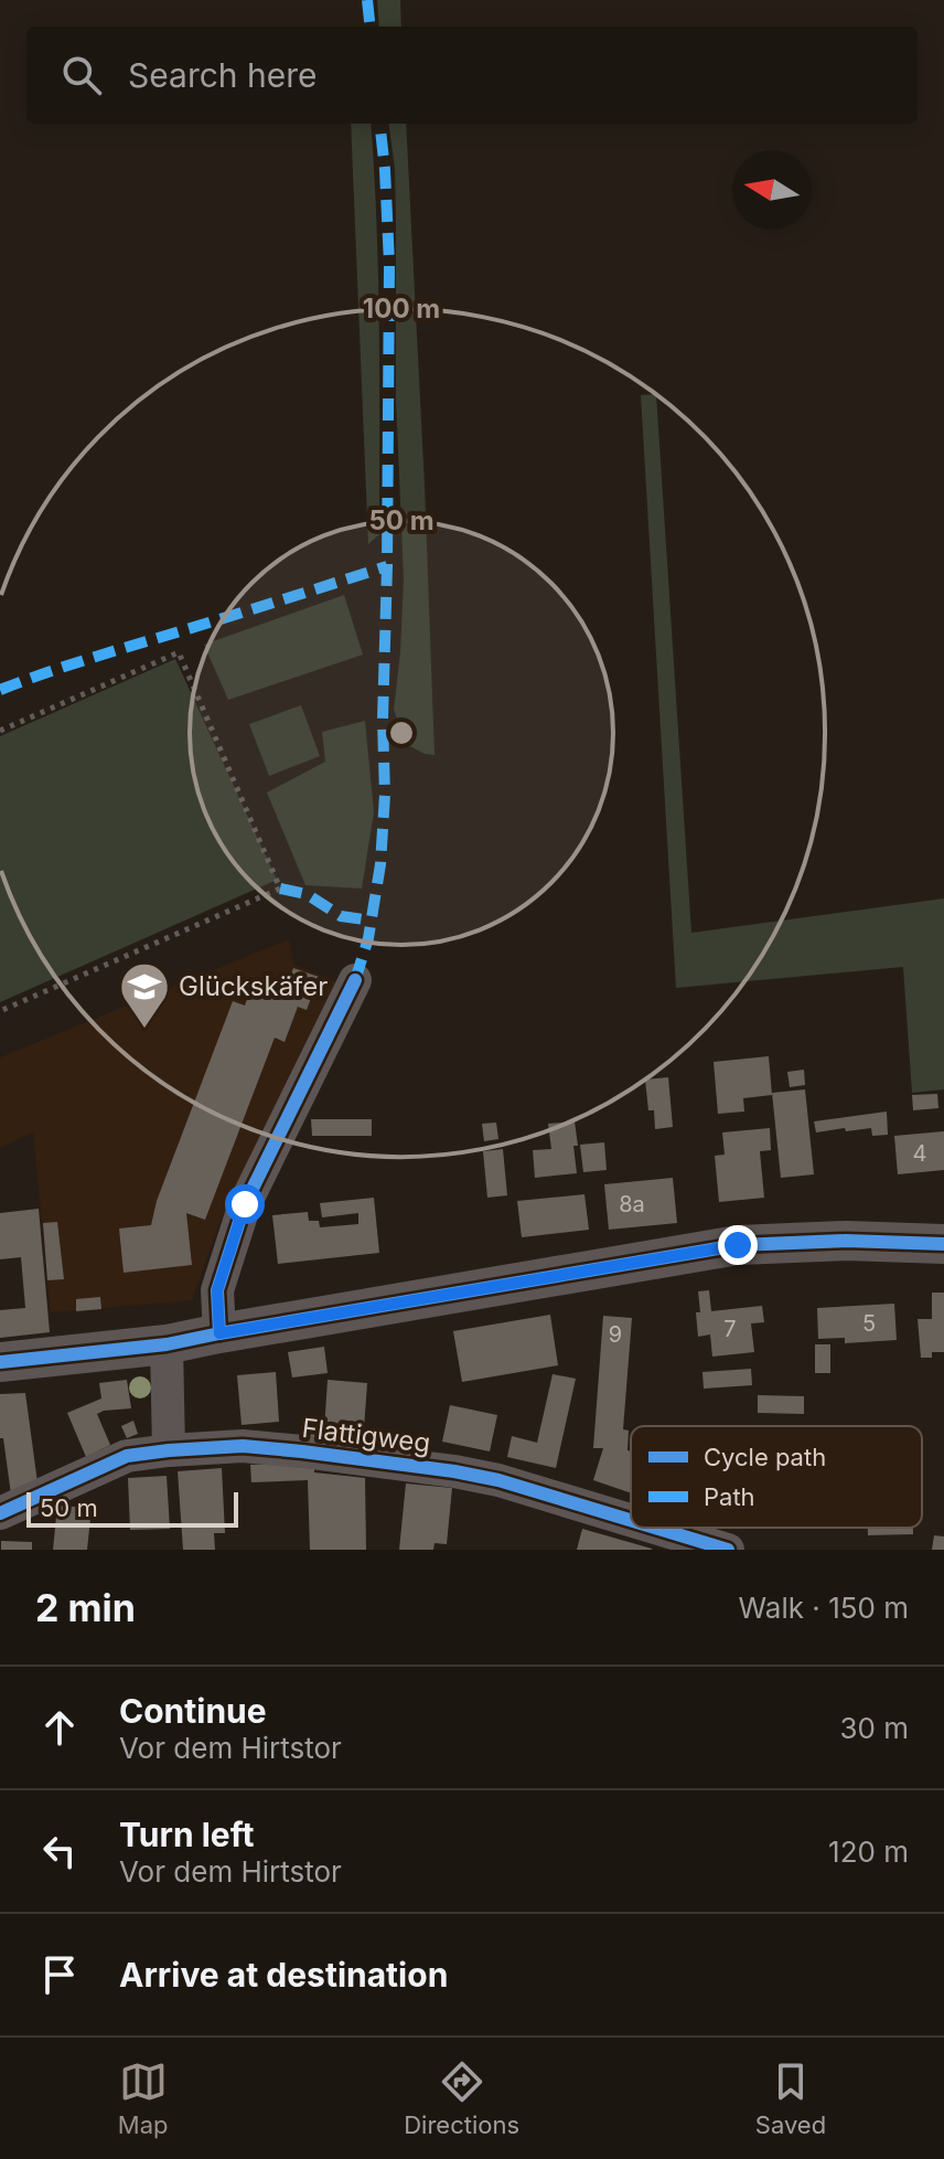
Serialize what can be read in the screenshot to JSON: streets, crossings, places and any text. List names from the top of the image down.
{
  "streets": {
    "street": ["Flattigweg"]
  },
  "places": {
    "school or university": ["Glückskäfer"]
  },
  "house_numbers": [
    "4",
    "8a",
    "5",
    "7",
    "9"
  ],
  "legend": ["Cycle path", "Path"],
  "scale_bar": "50 m",
  "north": "left",
  "page": {
    "search": "Search here",
    "scale": "50 m",
    "heading": ["2 min", "Walk · 150 m"],
    "list": [
      ["Continue", "Vor dem Hirtstor", "30 m"],
      ["Turn left", "Vor dem Hirtstor", "120 m"],
      "Arrive at destination"
    ],
    "nav": ["Map", "Directions", "Saved"]
  },
  "rings": ["100 m", "50 m"]
}
